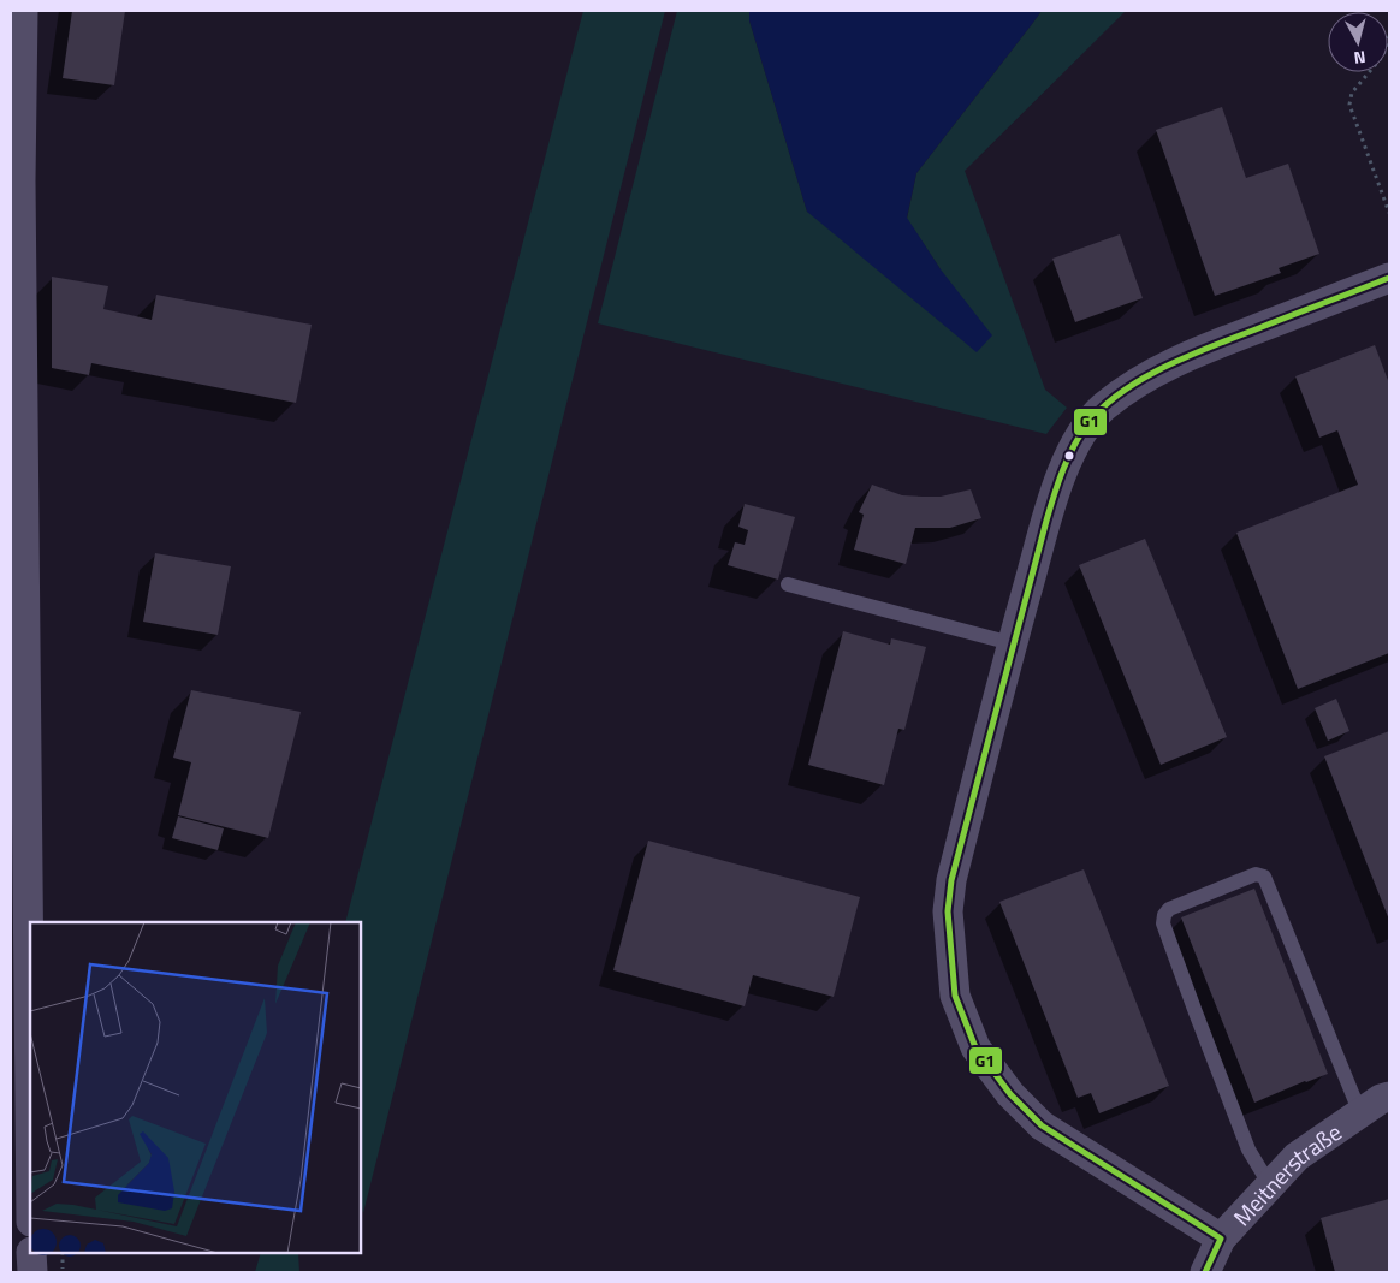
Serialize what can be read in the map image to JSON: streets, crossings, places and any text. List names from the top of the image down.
{
  "streets": {
    "street": ["Meitnerstraße"]
  },
  "lines": ["transit line G1"],
  "north": "bottom"
}
